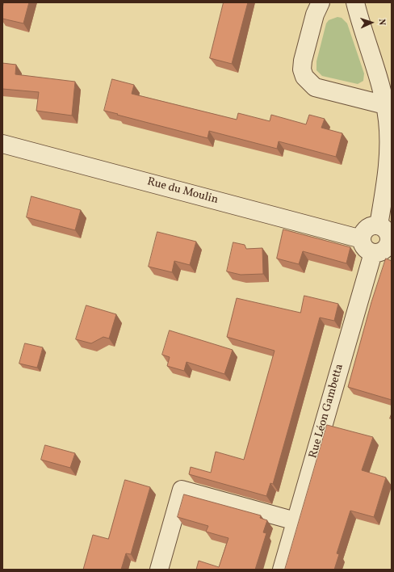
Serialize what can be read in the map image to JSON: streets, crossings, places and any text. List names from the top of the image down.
{
  "streets": {
    "street": ["Rue du Moulin", "Rue Léon Gambetta"]
  },
  "crossings": [
    ["Rue du Moulin", "Rue Léon Gambetta"]
  ],
  "north": "right"
}
